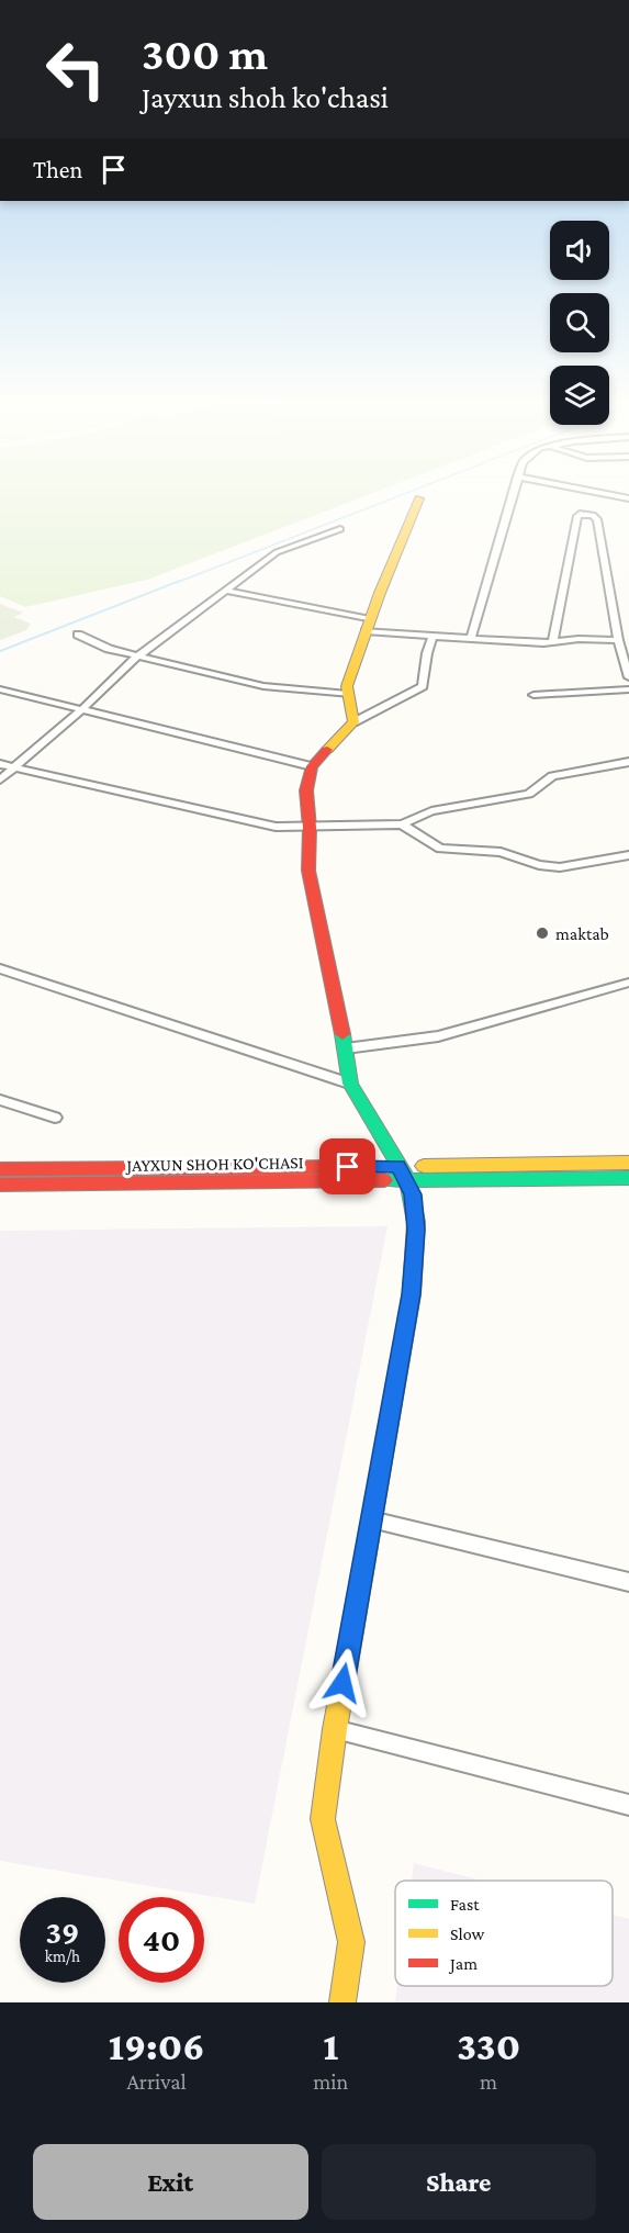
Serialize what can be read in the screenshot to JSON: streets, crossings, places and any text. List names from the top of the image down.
{
  "streets": {
    "main road": ["JAYXUN SHOH KO'CHASI"]
  },
  "places": ["maktab"],
  "legend": ["Fast", "Slow", "Jam"],
  "page": {
    "turn": ["300 m", "Jayxun shoh ko'chasi"],
    "then": "Then",
    "speed": "39 km/h",
    "limit": "40",
    "eta": [
      "19:06",
      "Arrival",
      "1",
      "min",
      "330",
      "m"
    ],
    "buttons": ["Exit", "Share"]
  }
}
